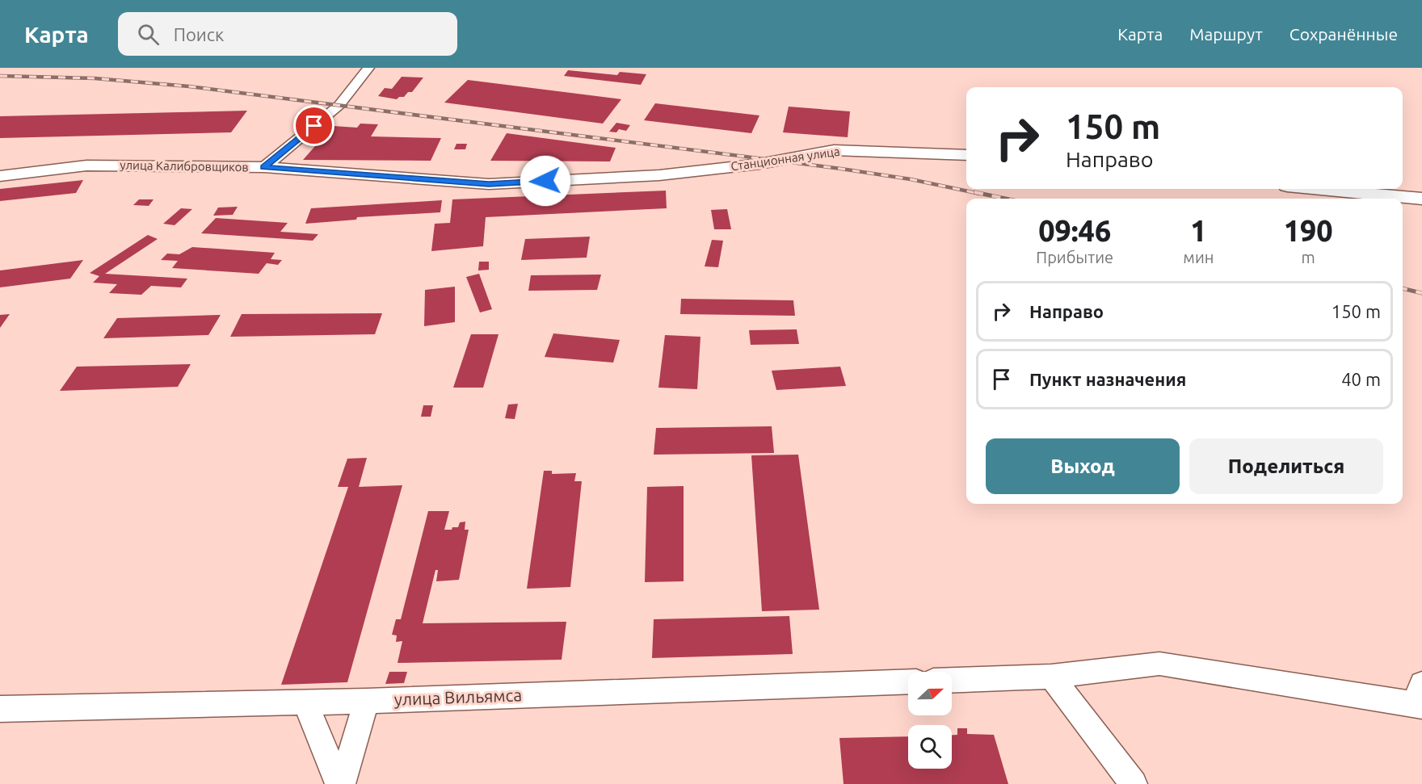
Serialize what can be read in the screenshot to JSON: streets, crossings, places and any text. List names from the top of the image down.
{
  "streets": {
    "street": ["Станционная улица", "улица Калибровщиков", "улица Вильямса"]
  },
  "crossings": [
    ["Станционная улица", "улица Калибровщиков"]
  ],
  "north": "right",
  "page": {
    "header": "Карта",
    "search": "Поиск",
    "nav": ["Карта", "Маршрут", "Сохранённые"],
    "turn": ["150 m", "Направо"],
    "eta": [
      "09:46",
      "Прибытие",
      "1",
      "мин",
      "190",
      "m"
    ],
    "list": [
      {
        "name": "Направо",
        "value": "150 m"
      },
      {
        "name": "Пункт назначения",
        "value": "40 m"
      }
    ],
    "buttons": ["Выход", "Поделиться"]
  }
}
